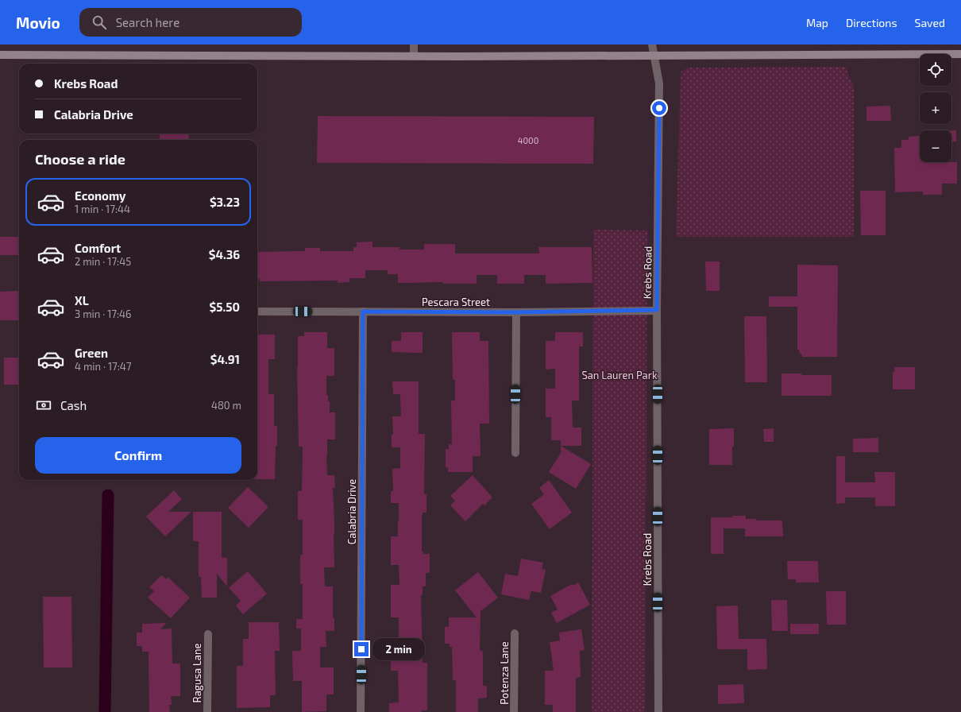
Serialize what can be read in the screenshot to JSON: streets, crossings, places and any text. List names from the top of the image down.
{
  "streets": {
    "street": [
      "Krebs Road",
      "Pescara Street",
      "Calabria Drive",
      "Ragusa Lane",
      "Potenza Lane"
    ]
  },
  "crossings": [
    ["Krebs Road", "Pescara Street"],
    ["Pescara Street", "Calabria Drive"]
  ],
  "parks": ["San Lauren Park"],
  "house_numbers": ["4000"],
  "page": {
    "header": "Movio",
    "search": "Search here",
    "nav": ["Map", "Directions", "Saved"],
    "map_buttons": ["+", "−"],
    "banner": ["Krebs Road", "Calabria Drive"],
    "heading": "Choose a ride",
    "list": [
      {
        "name": "Economy",
        "note": "1 min · 17:44",
        "value": "$3.23"
      },
      {
        "name": "Comfort",
        "note": "2 min · 17:45",
        "value": "$4.36"
      },
      {
        "name": "XL",
        "note": "3 min · 17:46",
        "value": "$5.50"
      },
      {
        "name": "Green",
        "note": "4 min · 17:47",
        "value": "$4.91"
      }
    ],
    "pay": ["Cash", "480 m"],
    "buttons": "Confirm",
    "bubble": "2 min"
  }
}
